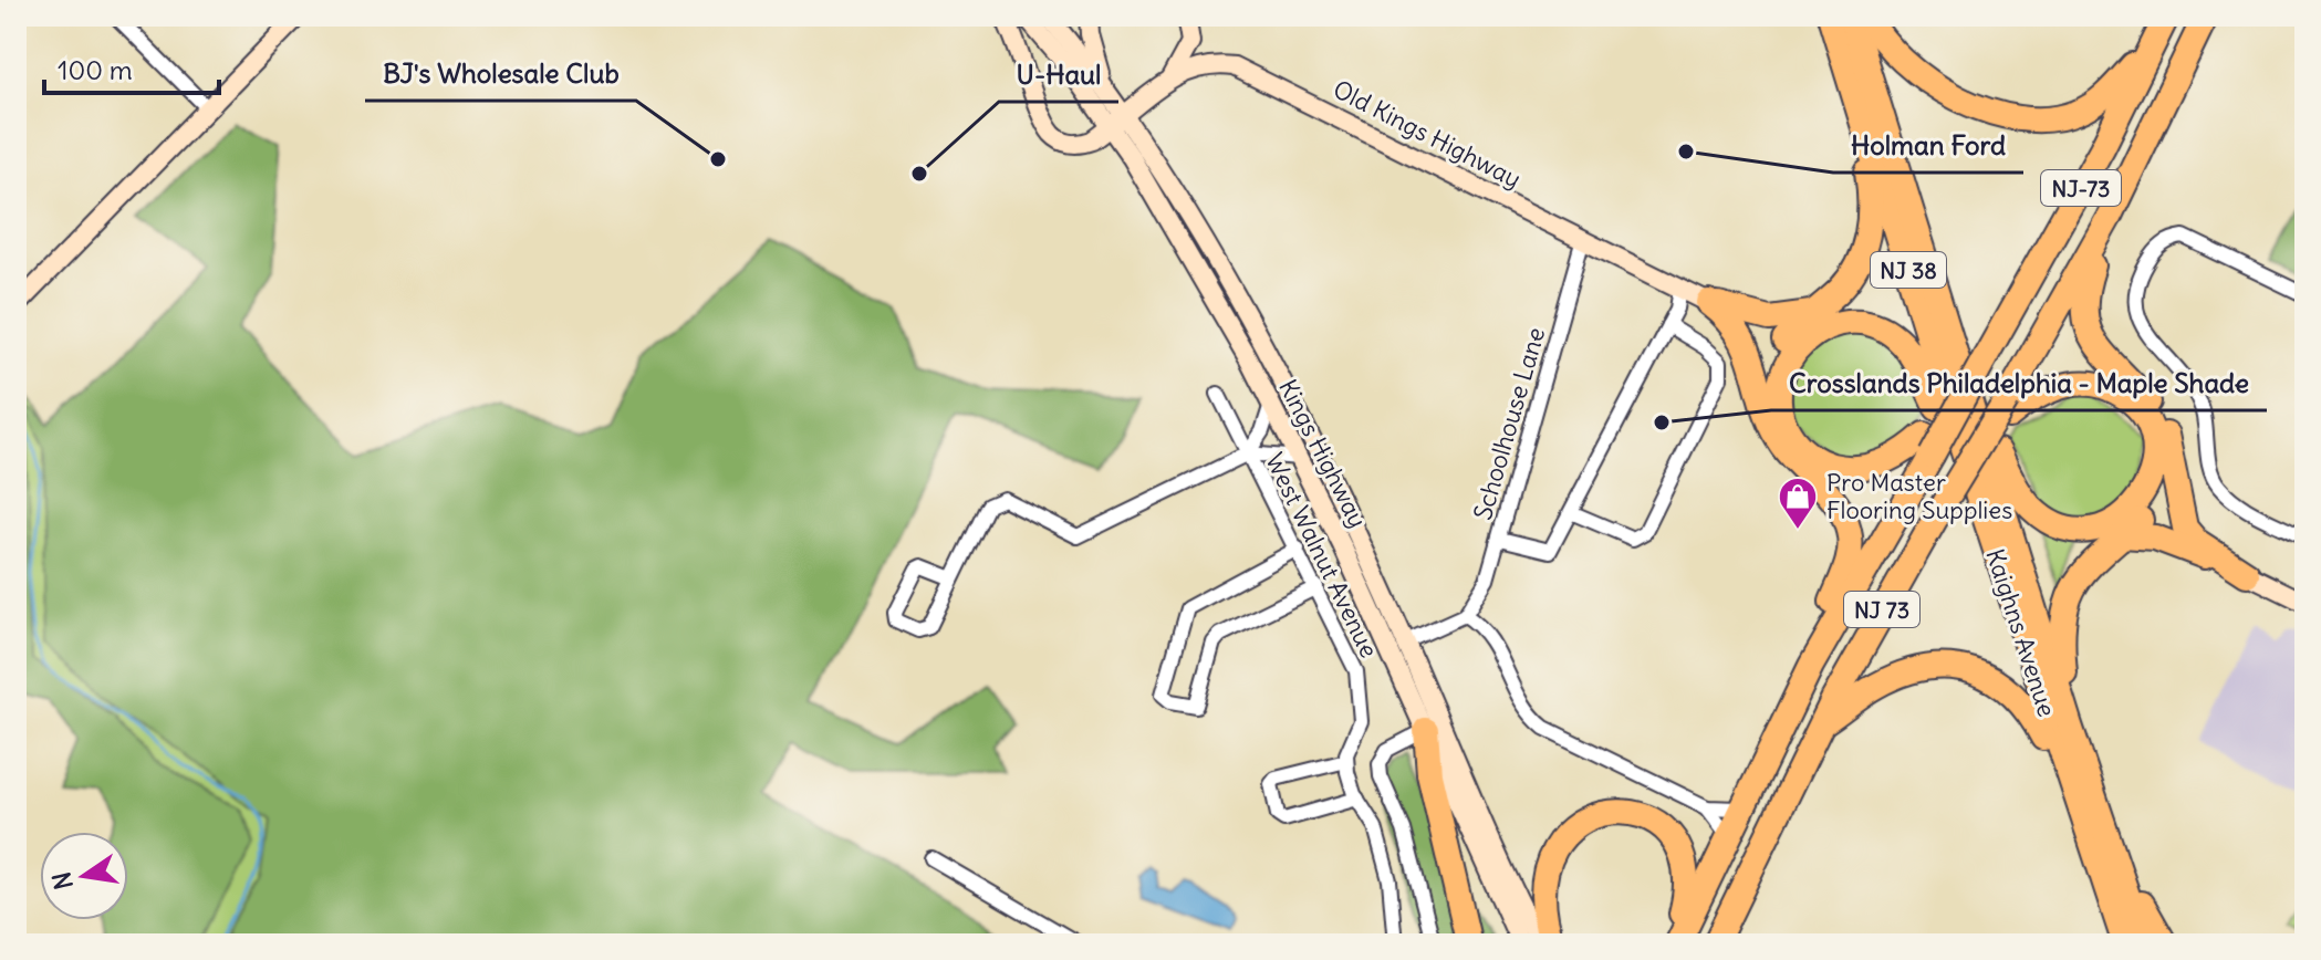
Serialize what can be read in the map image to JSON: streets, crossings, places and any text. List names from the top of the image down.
{
  "streets": {
    "highway": [
      "NJ-73",
      "NJ 38",
      "NJ 73",
      "Kaighns Avenue"
    ],
    "main road": ["Old Kings Highway", "Kings Highway"],
    "street": ["Schoolhouse Lane", "West Walnut Avenue"]
  },
  "crossings": [
    ["Old Kings Highway", "Schoolhouse Lane"],
    ["Old Kings Highway", "Kings Highway"],
    ["NJ-73", "Kaighns Avenue"],
    ["NJ 73", "Kaighns Avenue"]
  ],
  "places": {
    "other": [
      "Holman Ford",
      "BJ's Wholesale Club",
      "U-Haul",
      "Crosslands Philadelphia - Maple Shade"
    ],
    "shop": ["Pro Master Flooring Supplies"]
  },
  "scale_bar": "100 m",
  "north": "left"
}
